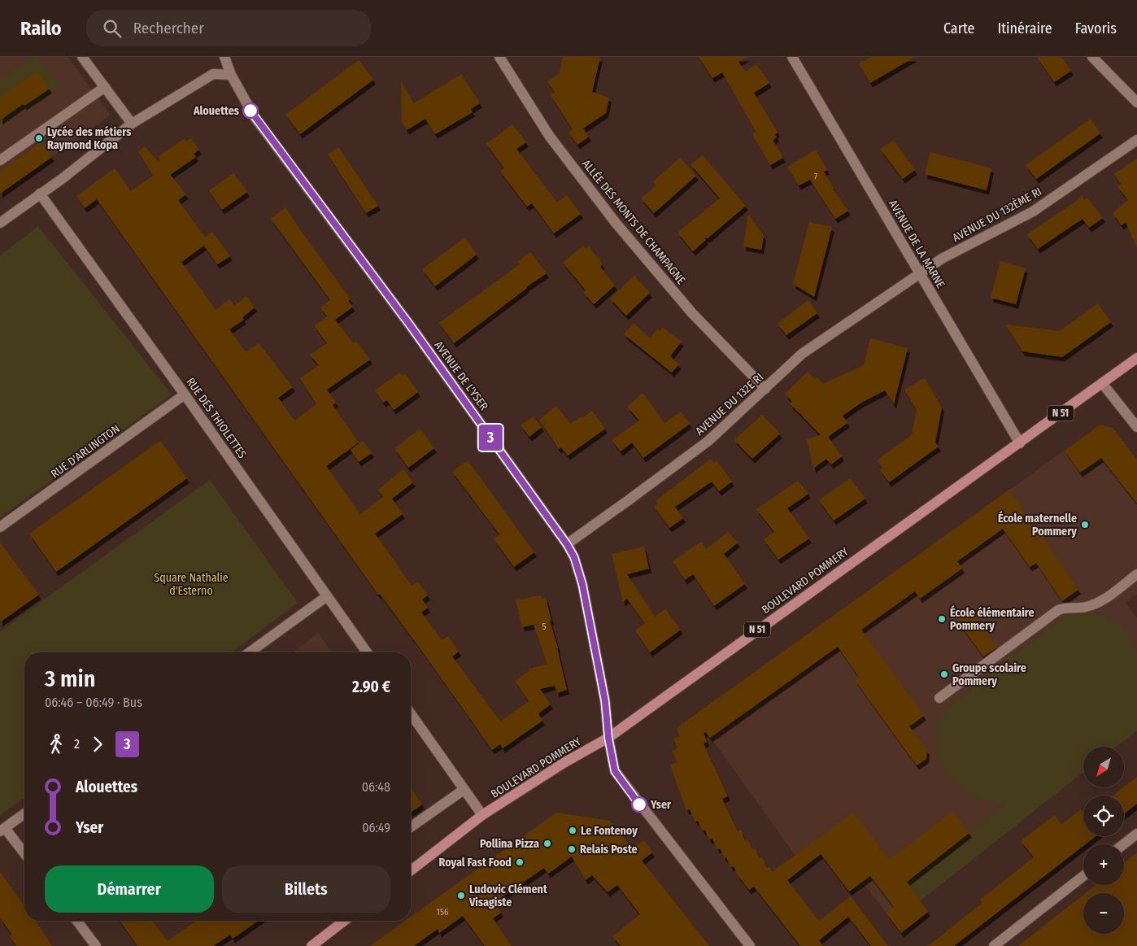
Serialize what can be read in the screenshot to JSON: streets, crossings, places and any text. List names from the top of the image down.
{
  "streets": {
    "main road": ["N 51", "BOULEVARD POMMERY"],
    "street": [
      "AVENUE DU 132ÈME RI",
      "ALLÉE DES MONTS DE CHAMPAGNE",
      "AVENUE DE LA MARNE",
      "AVENUE DE L'YSER",
      "AVENUE DU 132E RI",
      "RUE DES THIOLETTES",
      "RUE D'ARLINGTON"
    ]
  },
  "crossings": [
    ["AVENUE DU 132ÈME RI", "AVENUE DE LA MARNE"],
    ["AVENUE DU 132ÈME RI", "AVENUE DU 132E RI"],
    ["ALLÉE DES MONTS DE CHAMPAGNE", "AVENUE DU 132E RI"],
    ["AVENUE DE LA MARNE", "BOULEVARD POMMERY"],
    ["AVENUE DE L'YSER", "AVENUE DU 132E RI"],
    ["AVENUE DE L'YSER", "BOULEVARD POMMERY"],
    ["RUE DES THIOLETTES", "RUE D'ARLINGTON"]
  ],
  "parks": ["Square Nathalie d'Esterno"],
  "places": [
    "Alouettes",
    "Lycée des métiers Raymond Kopa",
    "École maternelle Pommery",
    "École élémentaire Pommery",
    "Groupe scolaire Pommery",
    "Yser",
    "Le Fontenoy",
    "Pollina Pizza",
    "Relais Poste",
    "Royal Fast Food",
    "Ludovic Clément Visagiste"
  ],
  "lines": ["bus line 3"],
  "house_numbers": ["7", "5", "156"],
  "north": "bottom left",
  "page": {
    "header": "Railo",
    "search": "Rechercher",
    "nav": ["Carte", "Itinéraire", "Favoris"],
    "on_map": "3",
    "heading": ["3 min", "06:46 – 06:49 · Bus", "2.90 €"],
    "legs": ["2", "3"],
    "map_buttons": ["+", "−"],
    "list": [
      {
        "name": "Alouettes",
        "value": "06:48"
      },
      {
        "name": "Yser",
        "value": "06:49"
      }
    ],
    "buttons": ["Démarrer", "Billets"]
  }
}
